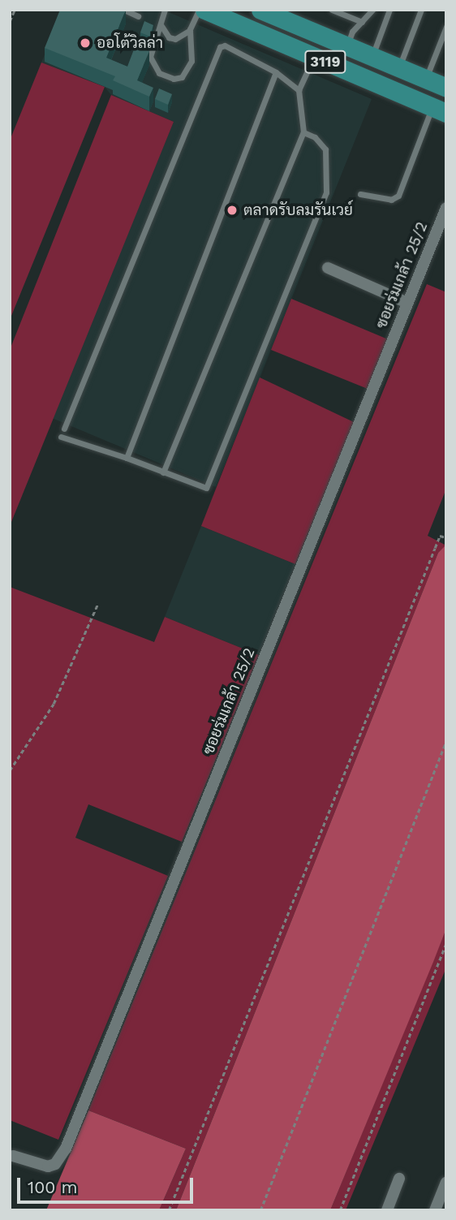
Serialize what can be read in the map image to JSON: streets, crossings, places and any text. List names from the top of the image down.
{
  "streets": {
    "main road": ["3119"],
    "street": ["ซอยร่มเกล้า 25/2"]
  },
  "places": ["ออโต้วิลล่า", "ตลาดรับลมรันเวย์"],
  "scale_bar": "100 m"
}
